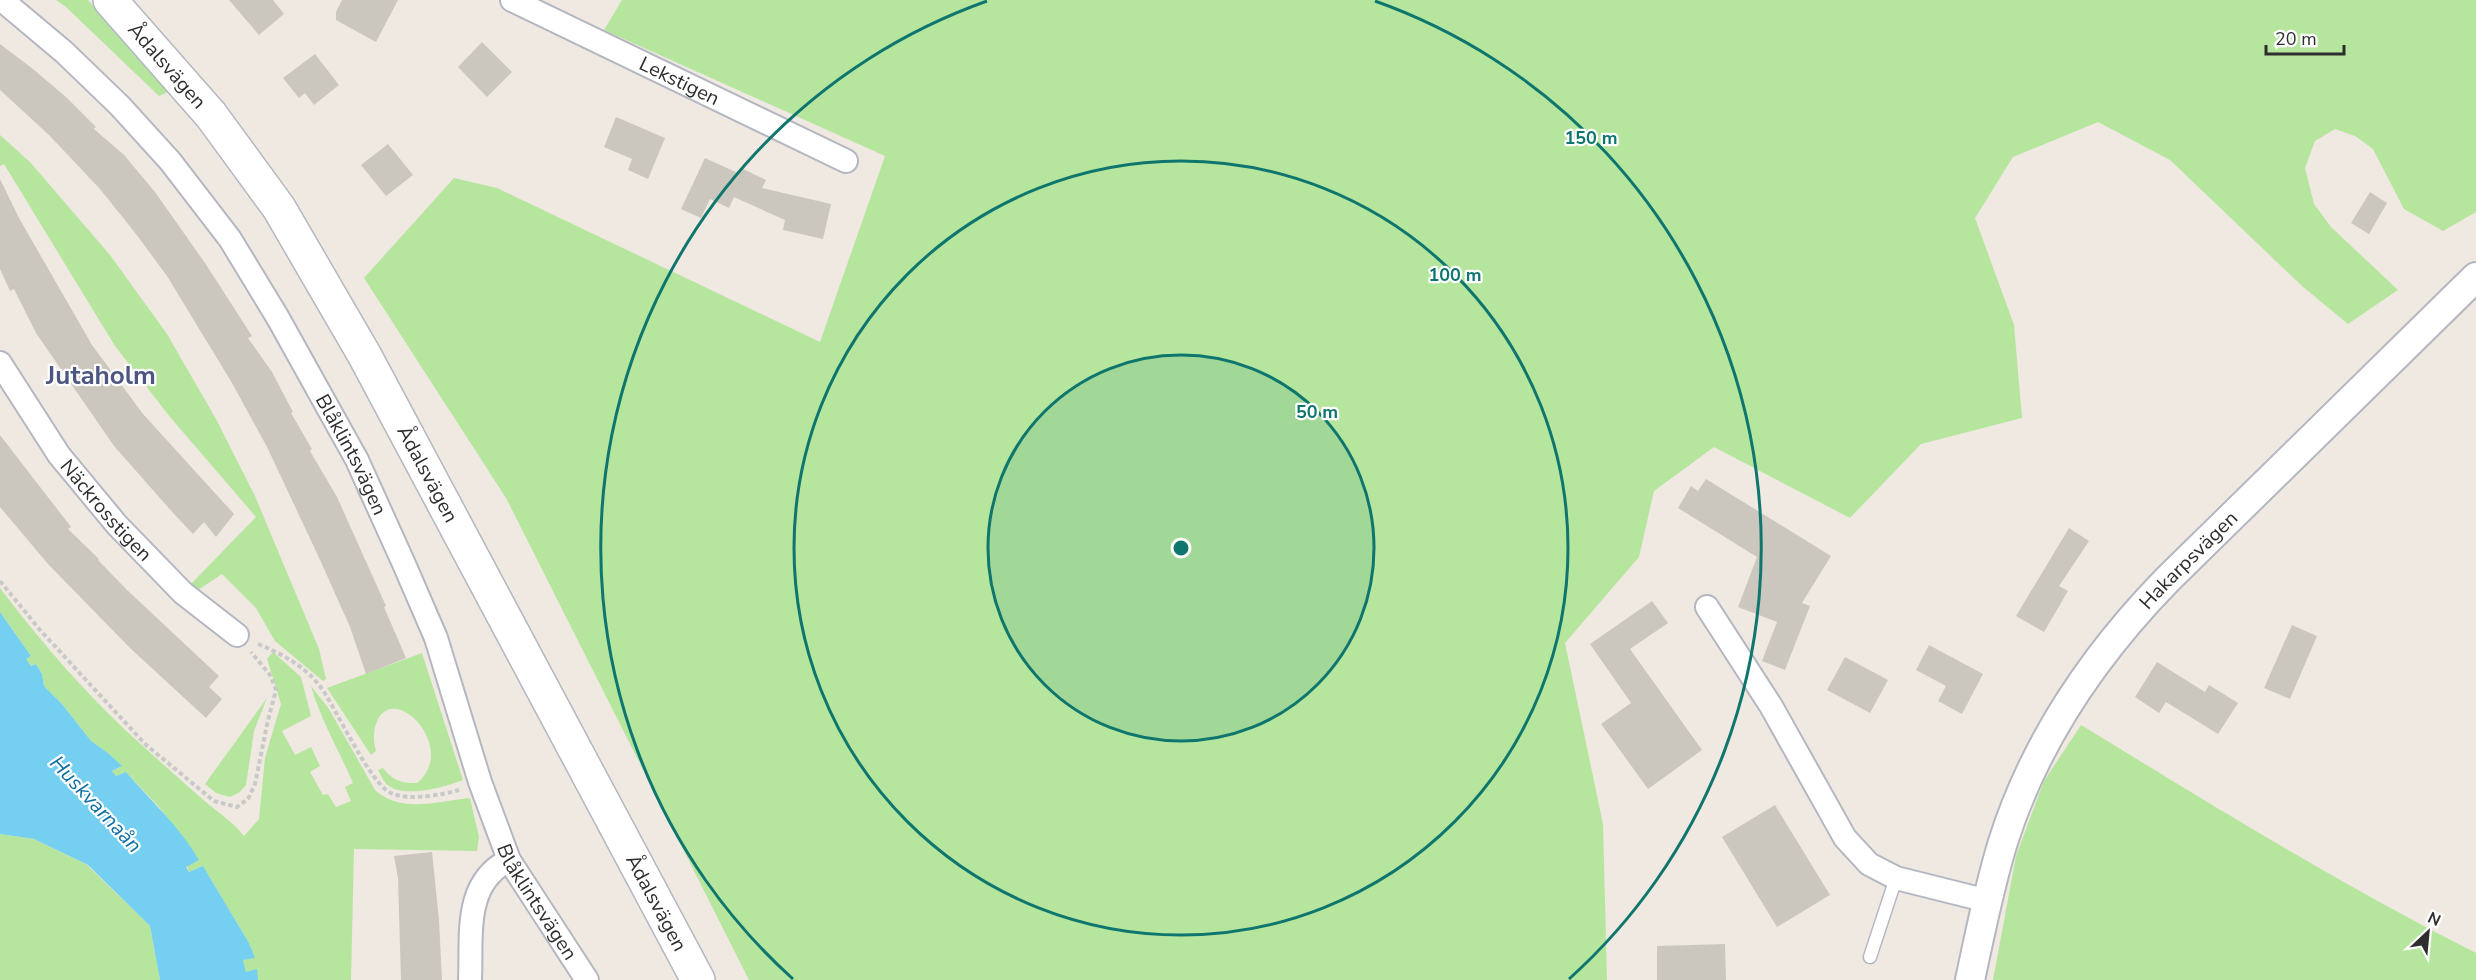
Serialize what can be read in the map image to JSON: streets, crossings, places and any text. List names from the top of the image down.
{
  "streets": {
    "main road": ["Ådalsvägen"],
    "street": [
      "Lekstigen",
      "Blåklintsvägen",
      "Näckrosstigen",
      "Hakarpsvägen"
    ]
  },
  "districts": ["Jutaholm"],
  "water": ["Huskvarnaån"],
  "scale_bar": "20 m",
  "north": "top right",
  "rings": ["150 m", "100 m", "50 m"]
}
